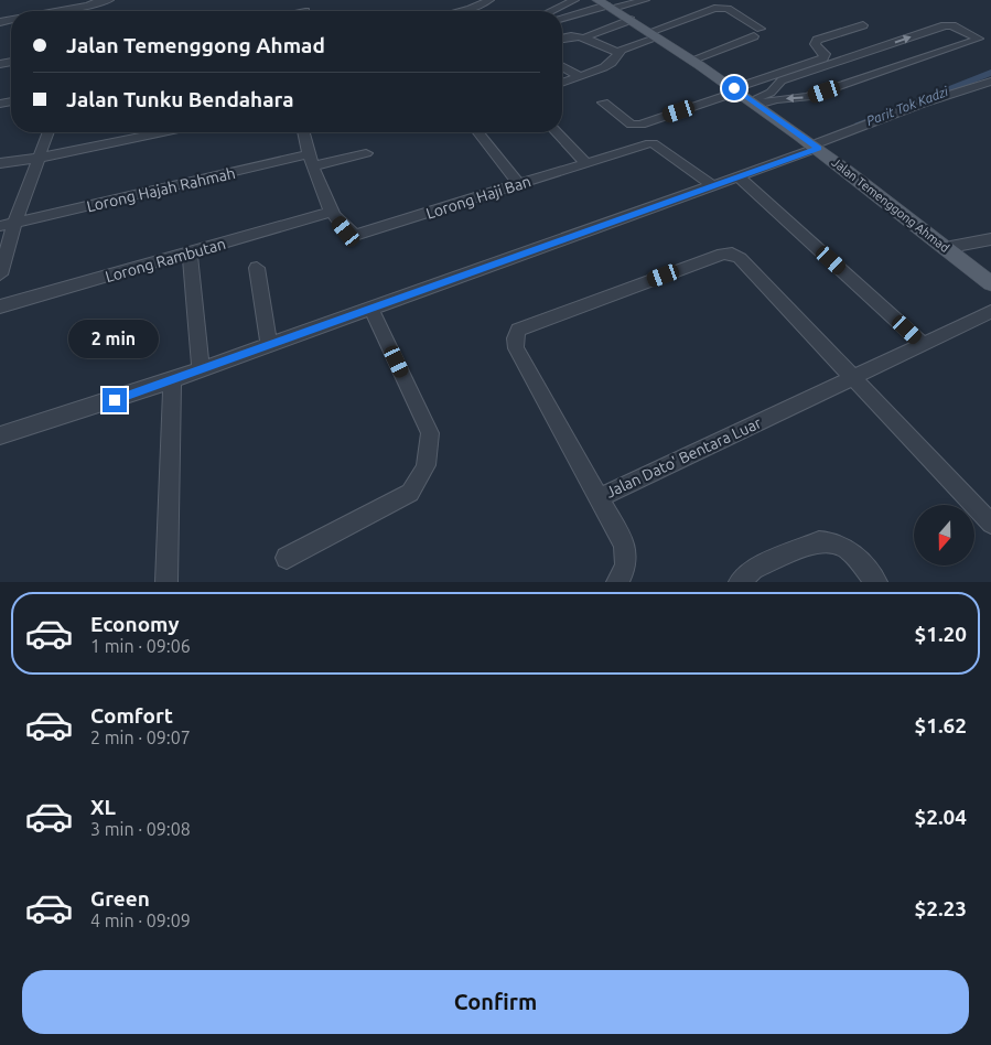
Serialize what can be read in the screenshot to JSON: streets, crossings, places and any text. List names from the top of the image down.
{
  "streets": {
    "main road": ["Jalan Temenggong Ahmad"],
    "street": [
      "Lorong Hajah Rahmah",
      "Lorong Haji Ban",
      "Lorong Rambutan",
      "Jalan Dato' Bentara Luar"
    ]
  },
  "crossings": [
    ["Lorong Hajah Rahmah", "Lorong Haji Ban"],
    ["Lorong Haji Ban", "Lorong Rambutan"]
  ],
  "water": ["Parit Tok Kadzi"],
  "north": "bottom",
  "page": {
    "banner": ["Jalan Temenggong Ahmad", "Jalan Tunku Bendahara"],
    "bubble": "2 min",
    "list": [
      {
        "name": "Economy",
        "note": "1 min · 09:06",
        "value": "$1.20"
      },
      {
        "name": "Comfort",
        "note": "2 min · 09:07",
        "value": "$1.62"
      },
      {
        "name": "XL",
        "note": "3 min · 09:08",
        "value": "$2.04"
      },
      {
        "name": "Green",
        "note": "4 min · 09:09",
        "value": "$2.23"
      }
    ],
    "buttons": "Confirm"
  }
}
